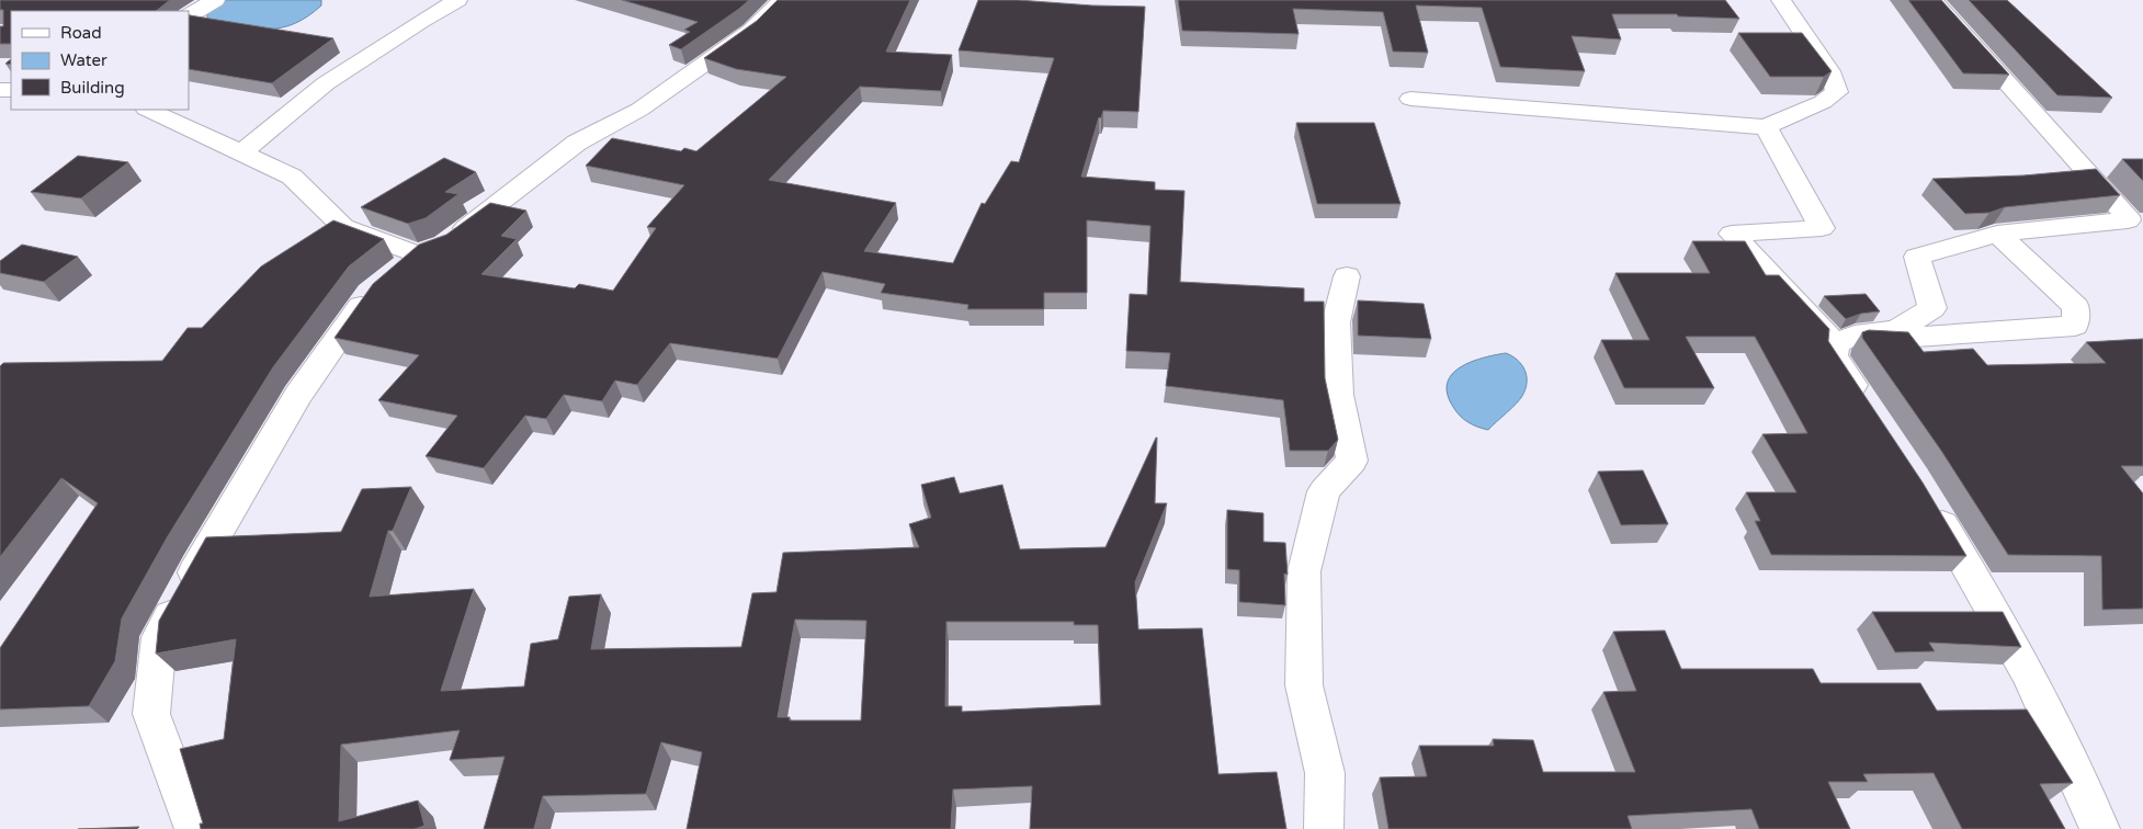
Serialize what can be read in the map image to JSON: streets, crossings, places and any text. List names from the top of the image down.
{
  "legend": ["Road", "Water", "Building"]
}
